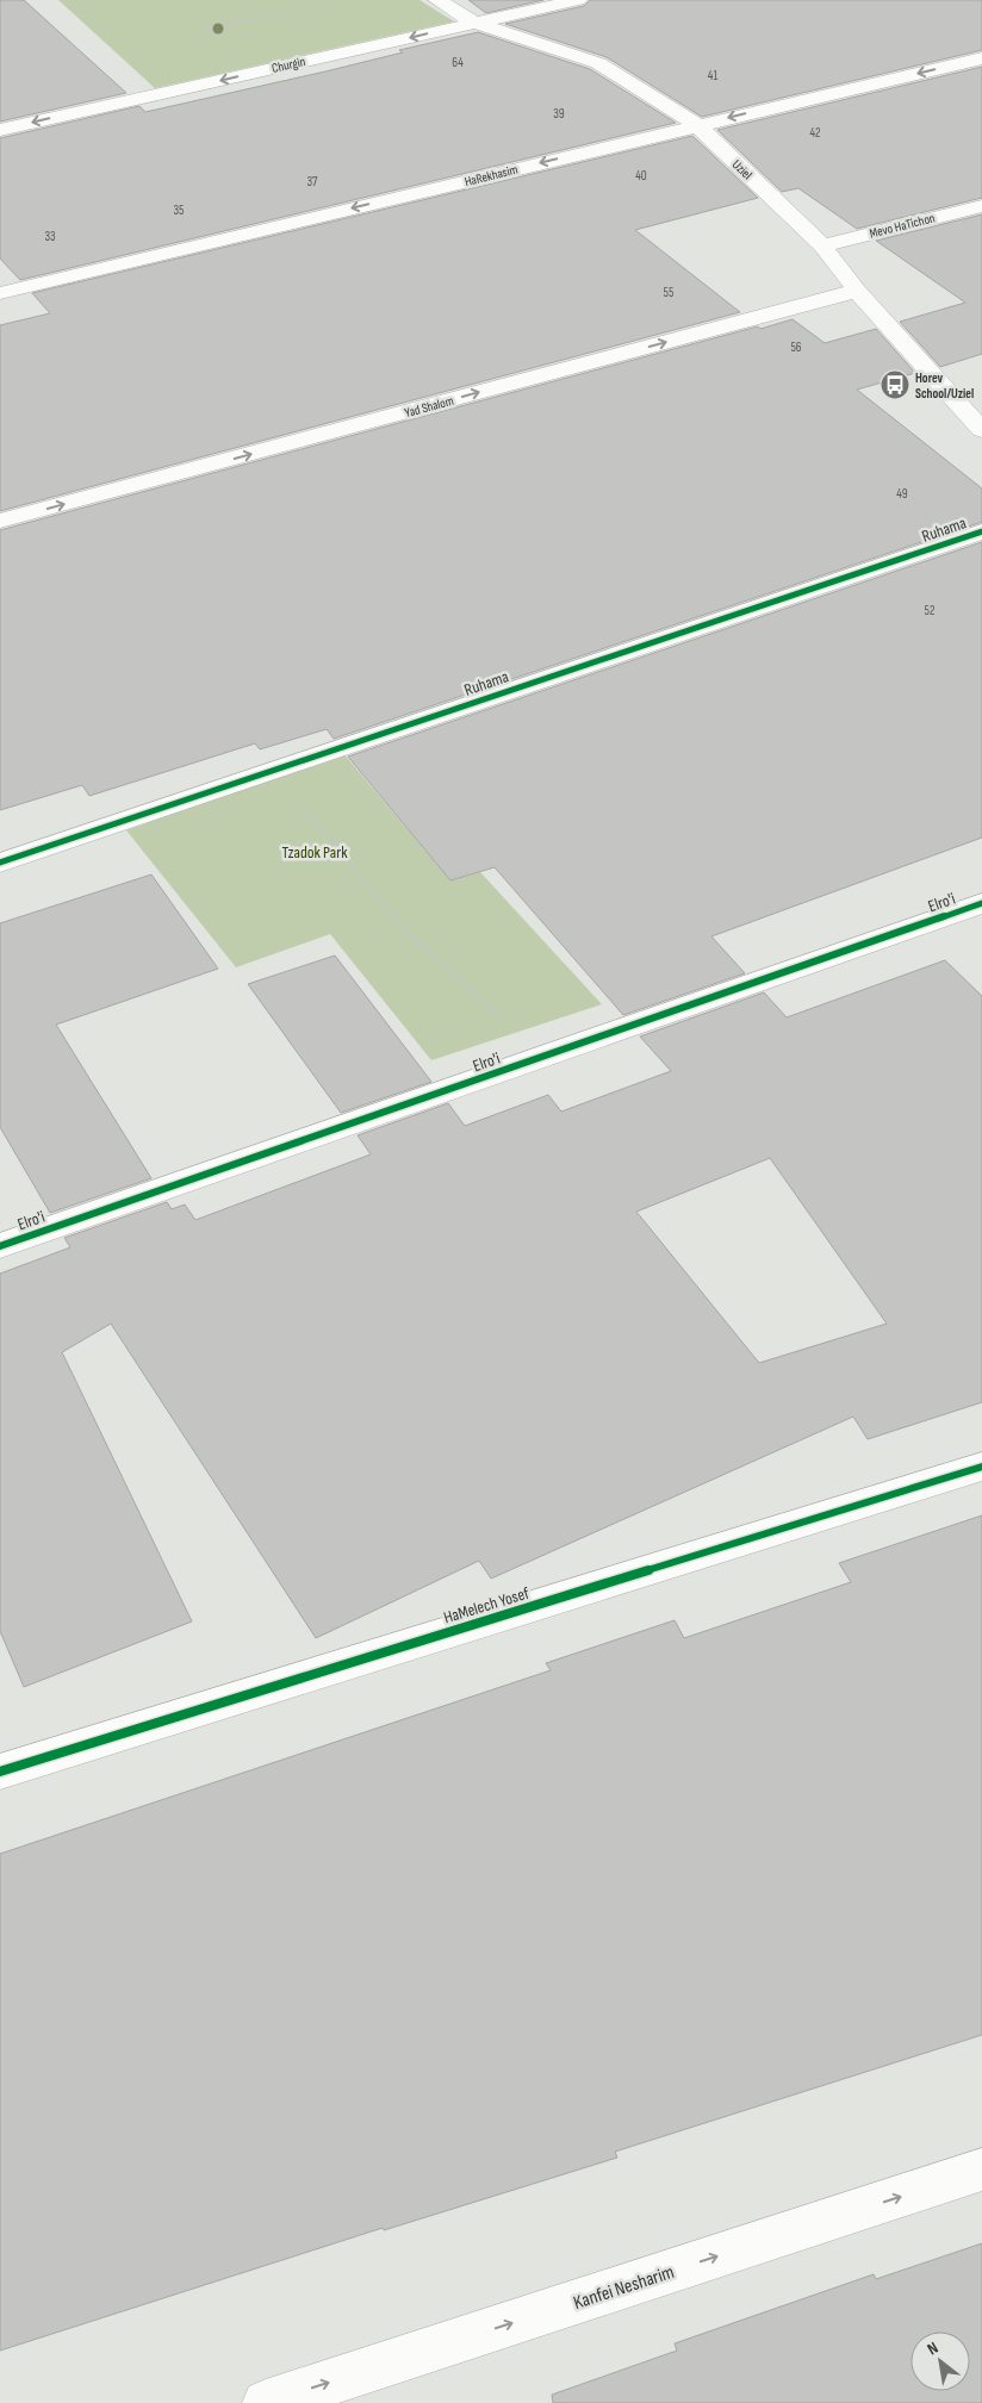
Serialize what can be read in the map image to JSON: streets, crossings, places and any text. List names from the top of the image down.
{
  "streets": {
    "street": [
      "Churgin",
      "Uziel",
      "HaRekhasim",
      "Mevo HaTichon",
      "Yad Shalom",
      "Ruhama",
      "Elro'i",
      "HaMelech Yosef",
      "Kanfei Nesharim"
    ]
  },
  "crossings": [
    ["Churgin", "Uziel"],
    ["Uziel", "HaRekhasim"],
    ["Uziel", "Mevo HaTichon"],
    ["Uziel", "Yad Shalom"]
  ],
  "one_way": [
    "Churgin",
    "HaRekhasim",
    "Yad Shalom",
    "Kanfei Nesharim"
  ],
  "parks": ["Tzadok Park"],
  "places": {
    "bus stop": ["Horev School/Uziel"]
  },
  "house_numbers": [
    "64",
    "41",
    "39",
    "42",
    "40",
    "37",
    "35",
    "33",
    "55",
    "56",
    "49",
    "52"
  ],
  "north": "top left"
}
